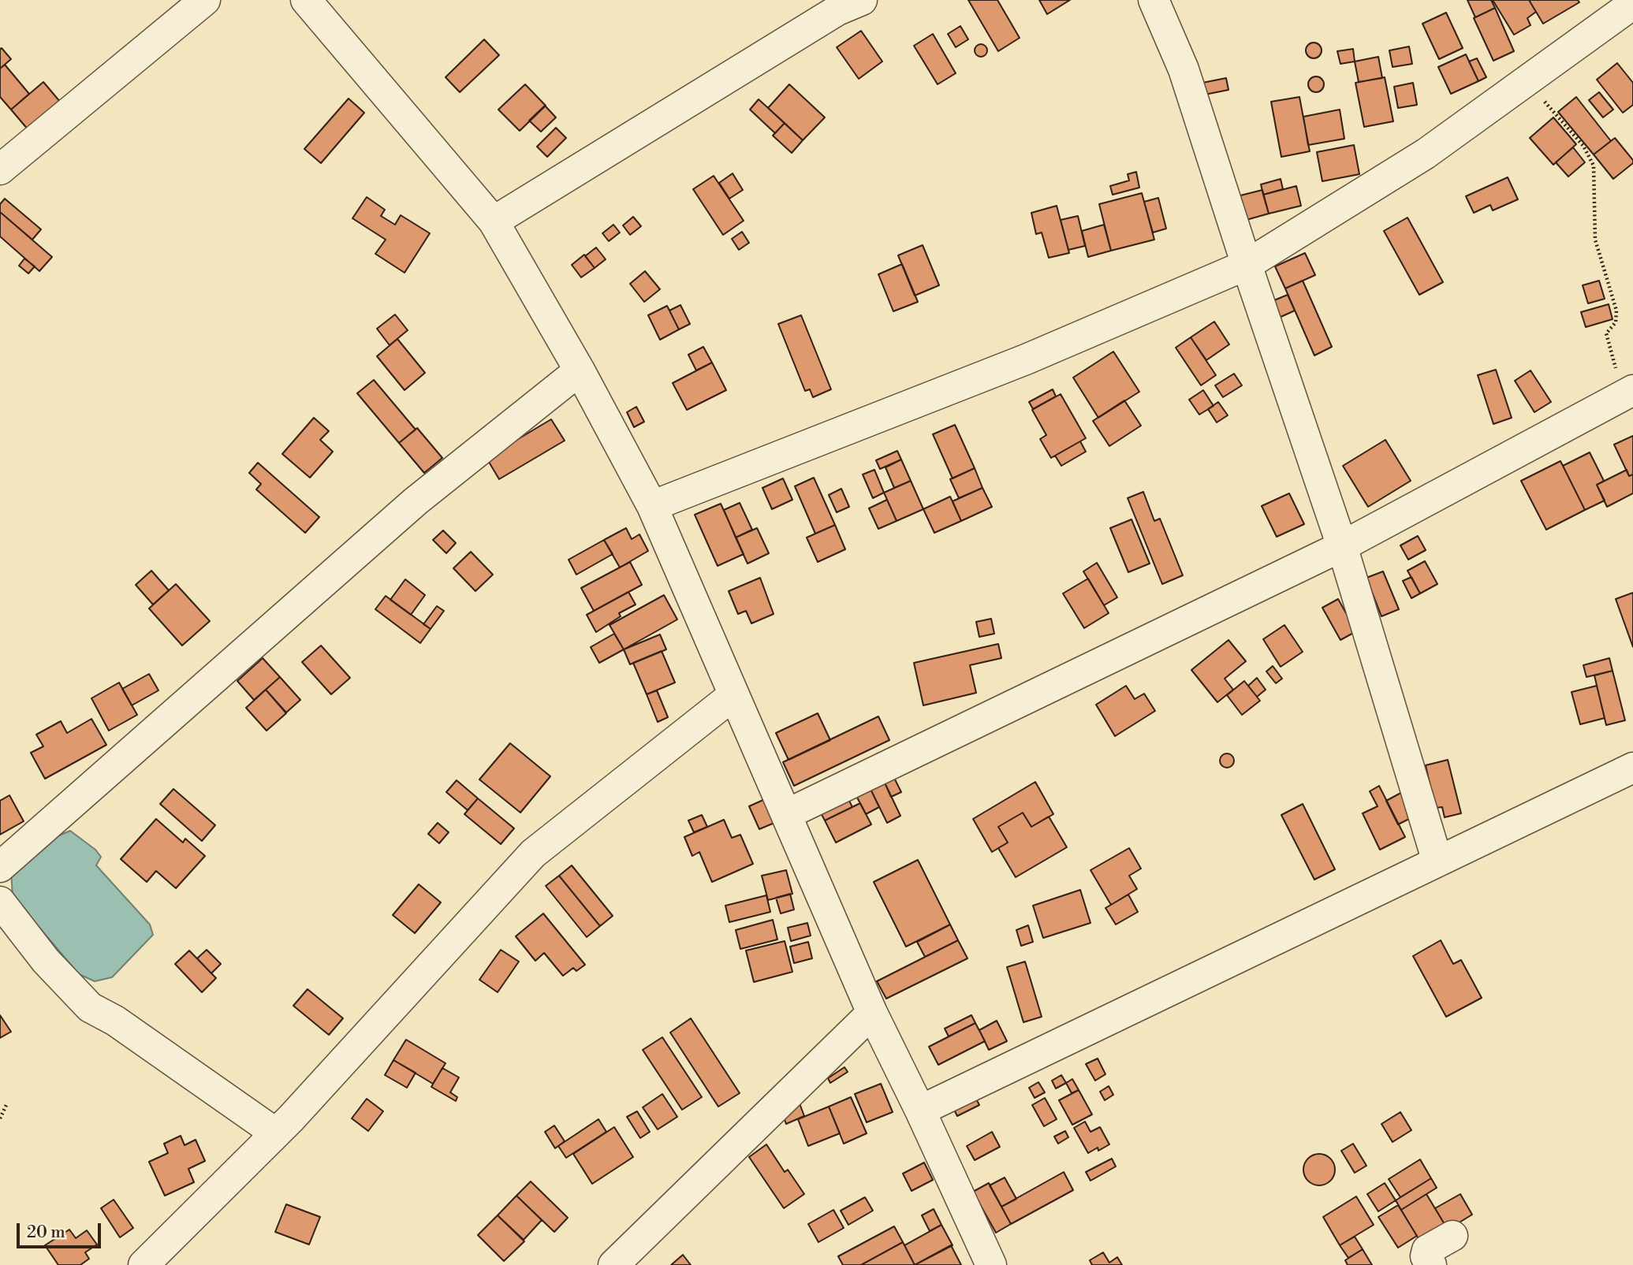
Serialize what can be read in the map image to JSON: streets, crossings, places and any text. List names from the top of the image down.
{
  "scale_bar": "20 m"
}
